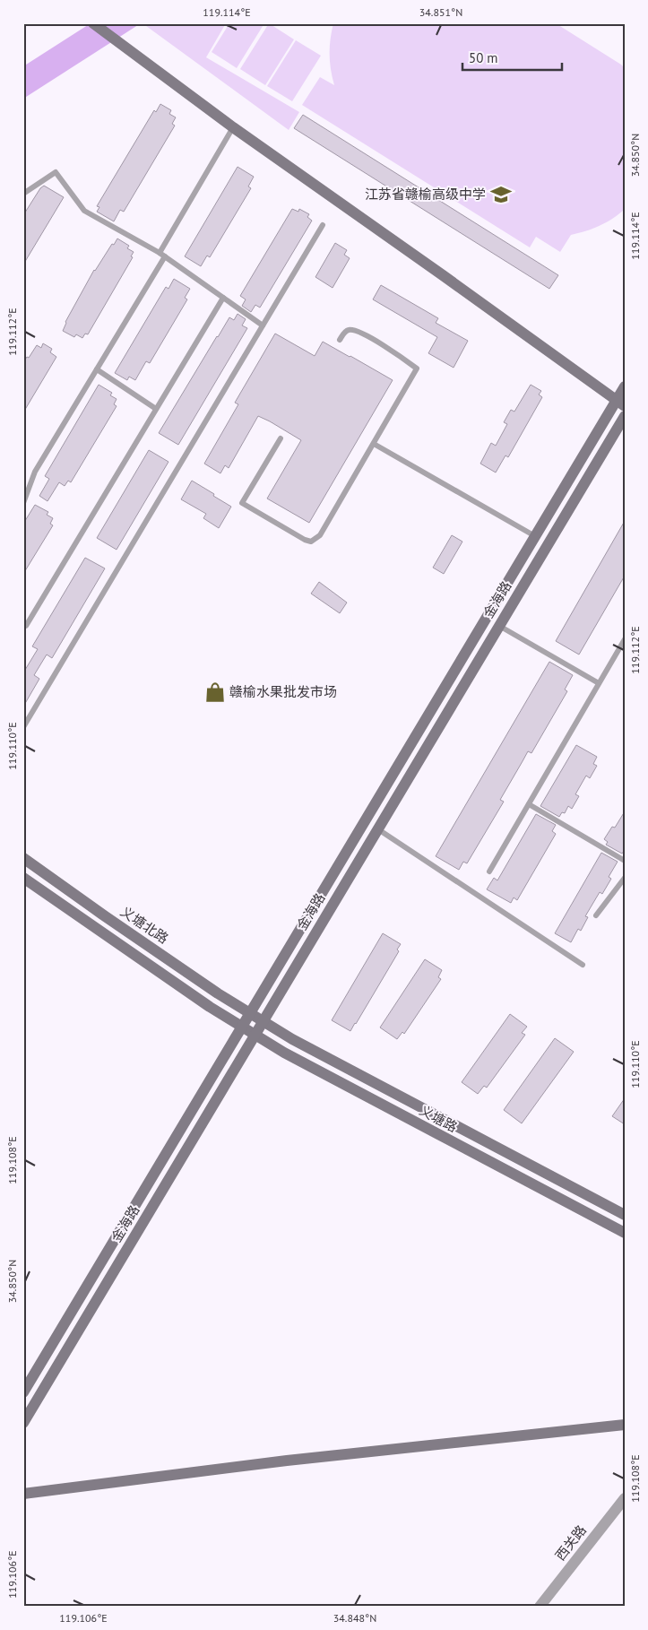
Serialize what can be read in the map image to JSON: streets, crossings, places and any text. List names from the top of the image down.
{
  "streets": {
    "main road": ["金海路", "义塘北路", "义塘路"],
    "street": ["西关路"]
  },
  "crossings": [
    ["金海路", "义塘北路"],
    ["金海路", "义塘路"],
    ["义塘北路", "义塘路"]
  ],
  "places": {
    "school or university": ["江苏省赣榆高级中学"],
    "shop": ["赣榆水果批发市场"]
  },
  "scale_bar": "50 m",
  "coordinates": [
    "119.114°E",
    "34.851°N",
    "34.850°N",
    "119.112°E",
    "119.110°E",
    "119.108°E",
    "119.106°E",
    "34.848°N"
  ]
}
